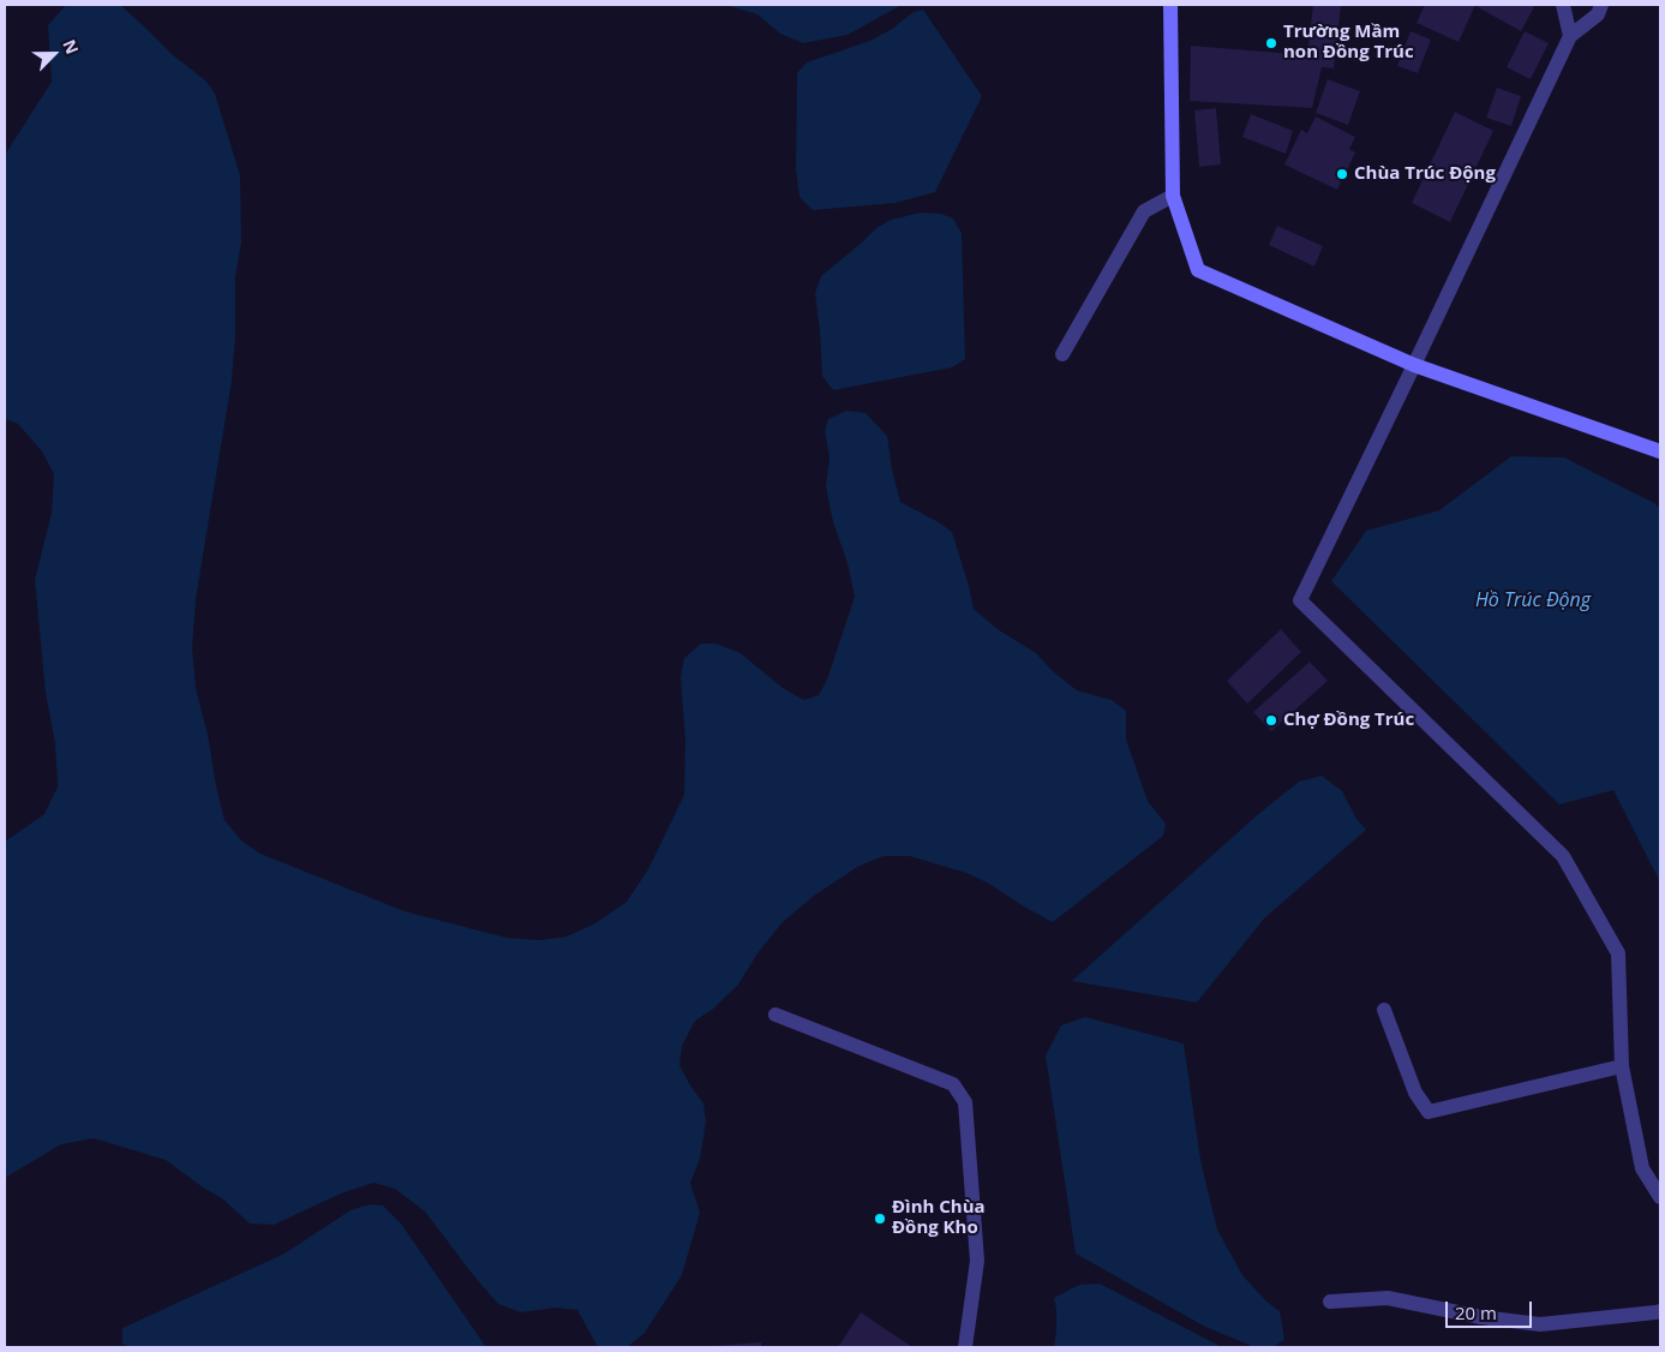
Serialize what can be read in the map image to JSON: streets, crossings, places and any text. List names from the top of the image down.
{
  "water": ["Hồ Trúc Động"],
  "places": [
    "Trường Mầm non Đồng Trúc",
    "Chùa Trúc Động",
    "Chợ Đồng Trúc",
    "Đình Chùa Đồng Kho"
  ],
  "scale_bar": "20 m",
  "north": "top right"
}
